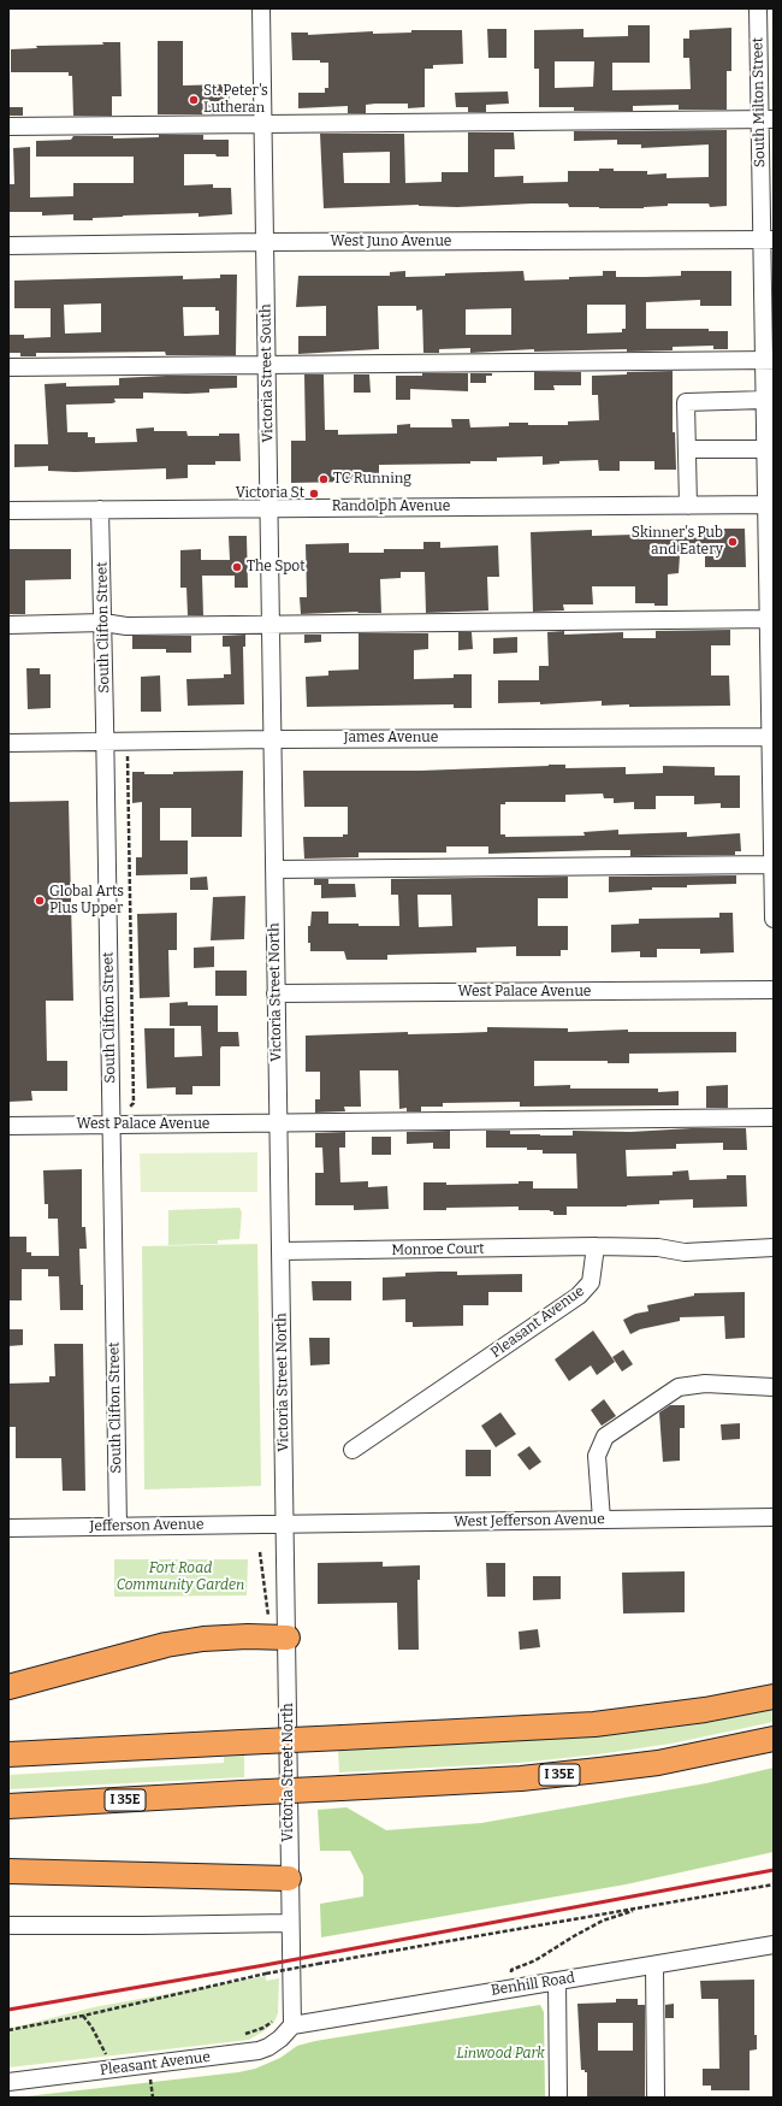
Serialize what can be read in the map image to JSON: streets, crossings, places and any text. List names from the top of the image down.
{
  "streets": {
    "highway": ["I 35E"],
    "street": [
      "South Milton Street",
      "West Juno Avenue",
      "Victoria Street South",
      "Randolph Avenue",
      "South Clifton Street",
      "James Avenue",
      "Victoria Street North",
      "West Palace Avenue",
      "Monroe Court",
      "Pleasant Avenue",
      "West Jefferson Avenue",
      "Jefferson Avenue",
      "Benhill Road"
    ]
  },
  "crossings": [
    ["South Milton Street", "West Juno Avenue"],
    ["South Milton Street", "Randolph Avenue"],
    ["South Milton Street", "James Avenue"],
    ["West Juno Avenue", "Victoria Street South"],
    ["Victoria Street South", "Randolph Avenue"],
    ["Victoria Street South", "James Avenue"],
    ["Victoria Street South", "Victoria Street North"],
    ["Randolph Avenue", "South Clifton Street"],
    ["South Clifton Street", "James Avenue"],
    ["South Clifton Street", "West Palace Avenue"],
    ["South Clifton Street", "Jefferson Avenue"],
    ["James Avenue", "Victoria Street North"],
    ["Victoria Street North", "West Palace Avenue"],
    ["Victoria Street North", "Monroe Court"],
    ["Victoria Street North", "Pleasant Avenue"],
    ["Victoria Street North", "West Jefferson Avenue"],
    ["Victoria Street North", "Jefferson Avenue"],
    ["Victoria Street North", "Benhill Road"],
    ["Monroe Court", "Pleasant Avenue"],
    ["Pleasant Avenue", "Benhill Road"],
    ["West Jefferson Avenue", "Jefferson Avenue"]
  ],
  "parks": ["Fort Road Community Garden", "Linwood Park"],
  "places": [
    "St. Peter's Lutheran",
    "TC Running",
    "Victoria St",
    "Skinner's Pub and Eatery",
    "The Spot",
    "Global Arts Plus Upper"
  ]
}
